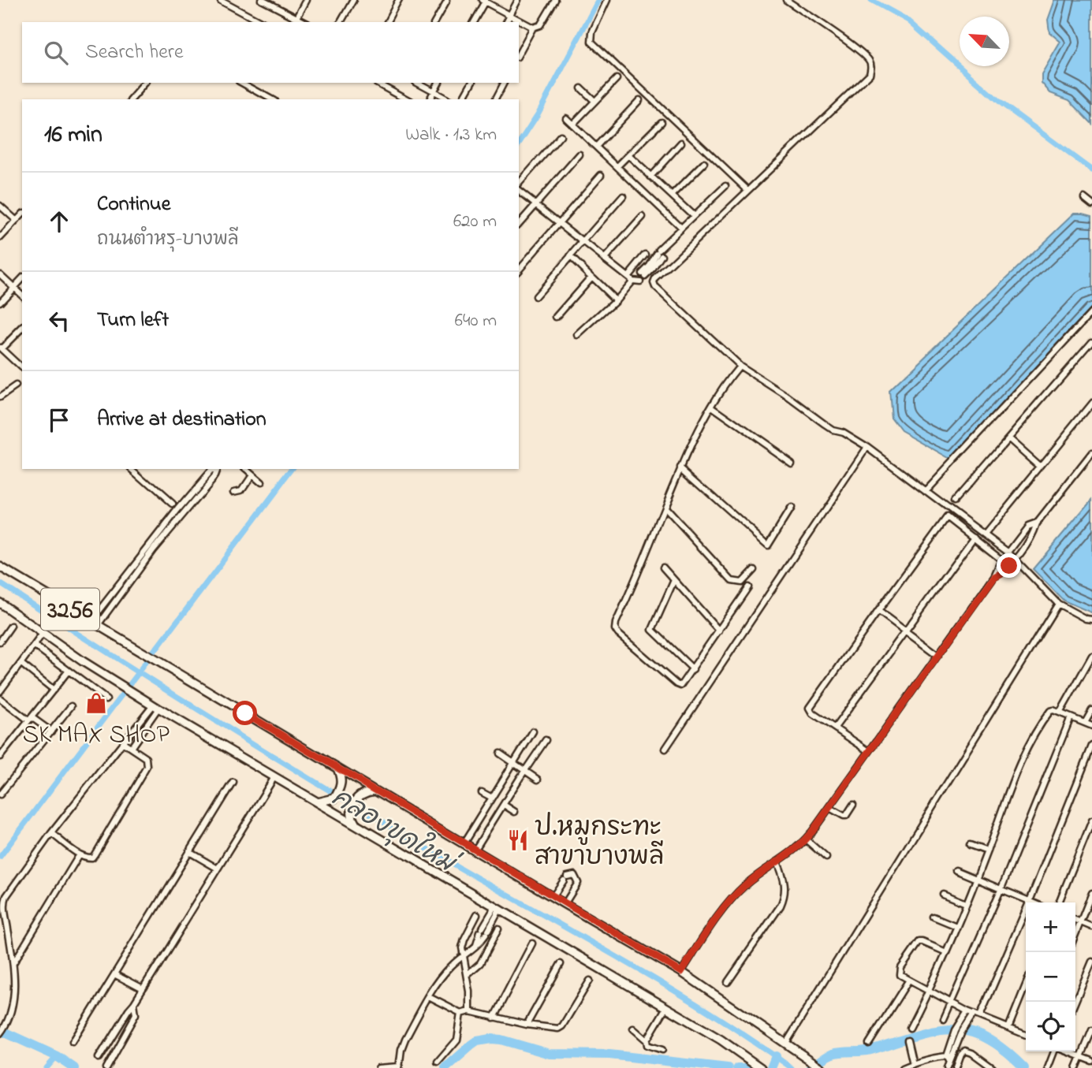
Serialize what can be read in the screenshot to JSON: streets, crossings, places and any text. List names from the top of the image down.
{
  "streets": {
    "main road": ["3256"]
  },
  "water": ["คลองขุดใหม่"],
  "places": {
    "shop": ["SK MAX SHOP"],
    "restaurant": ["ป.หมูกระทะ สาขาบางพลี"]
  },
  "north": "top left",
  "page": {
    "search": "Search here",
    "heading": ["16 min", "Walk · 1.3 km"],
    "list": [
      ["Continue", "ถนนตำหรุ-บางพลี", "620 m"],
      ["Turn left", "640 m"],
      "Arrive at destination"
    ],
    "map_buttons": ["+", "−"]
  }
}
